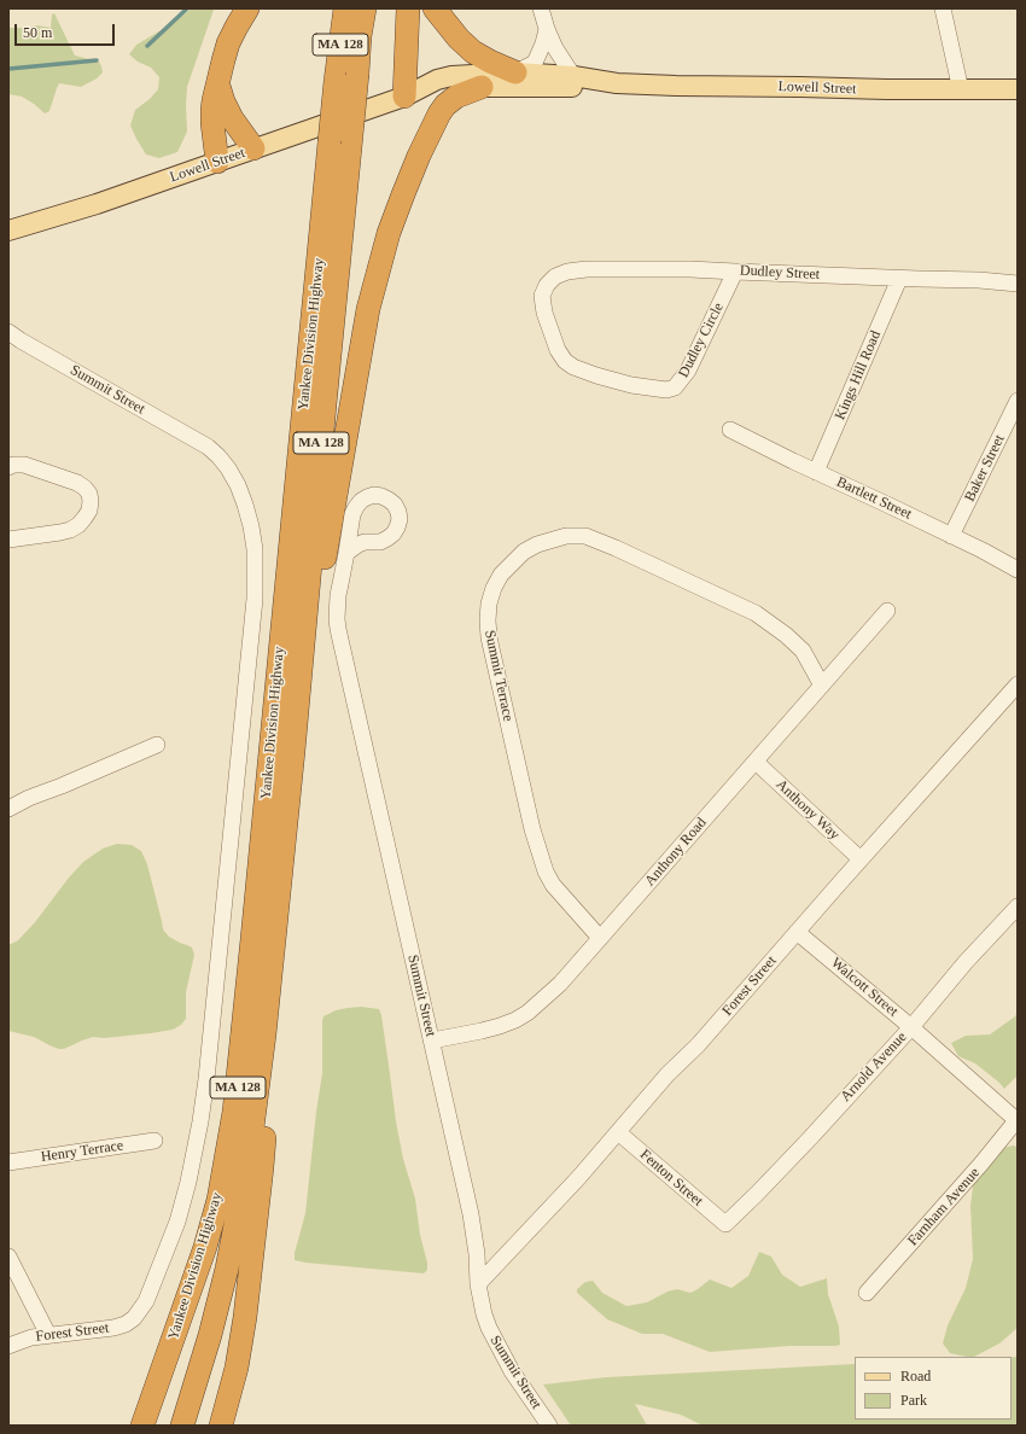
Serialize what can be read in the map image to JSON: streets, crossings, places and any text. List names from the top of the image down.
{
  "streets": {
    "highway": ["MA 128", "Yankee Division Highway"],
    "main road": ["Lowell Street"],
    "street": [
      "Dudley Street",
      "Dudley Circle",
      "Kings Hill Road",
      "Summit Street",
      "Baker Street",
      "Bartlett Street",
      "Summit Terrace",
      "Anthony Way",
      "Anthony Road",
      "Forest Street",
      "Walcott Street",
      "Arnold Avenue",
      "Henry Terrace",
      "Fenton Street",
      "Farnham Avenue"
    ]
  },
  "crossings": [
    ["Dudley Street", "Dudley Circle"],
    ["Dudley Street", "Kings Hill Road"],
    ["Yankee Division Highway", "Summit Street"],
    ["Yankee Division Highway", "Forest Street"],
    ["Kings Hill Road", "Bartlett Street"],
    ["Summit Street", "Anthony Road"],
    ["Summit Street", "Forest Street"],
    ["Baker Street", "Bartlett Street"],
    ["Summit Terrace", "Anthony Road"],
    ["Anthony Way", "Anthony Road"],
    ["Anthony Way", "Forest Street"],
    ["Forest Street", "Walcott Street"],
    ["Forest Street", "Fenton Street"],
    ["Walcott Street", "Arnold Avenue"],
    ["Walcott Street", "Farnham Avenue"],
    ["Arnold Avenue", "Fenton Street"]
  ],
  "legend": ["Road", "Park"],
  "scale_bar": "50 m"
}
